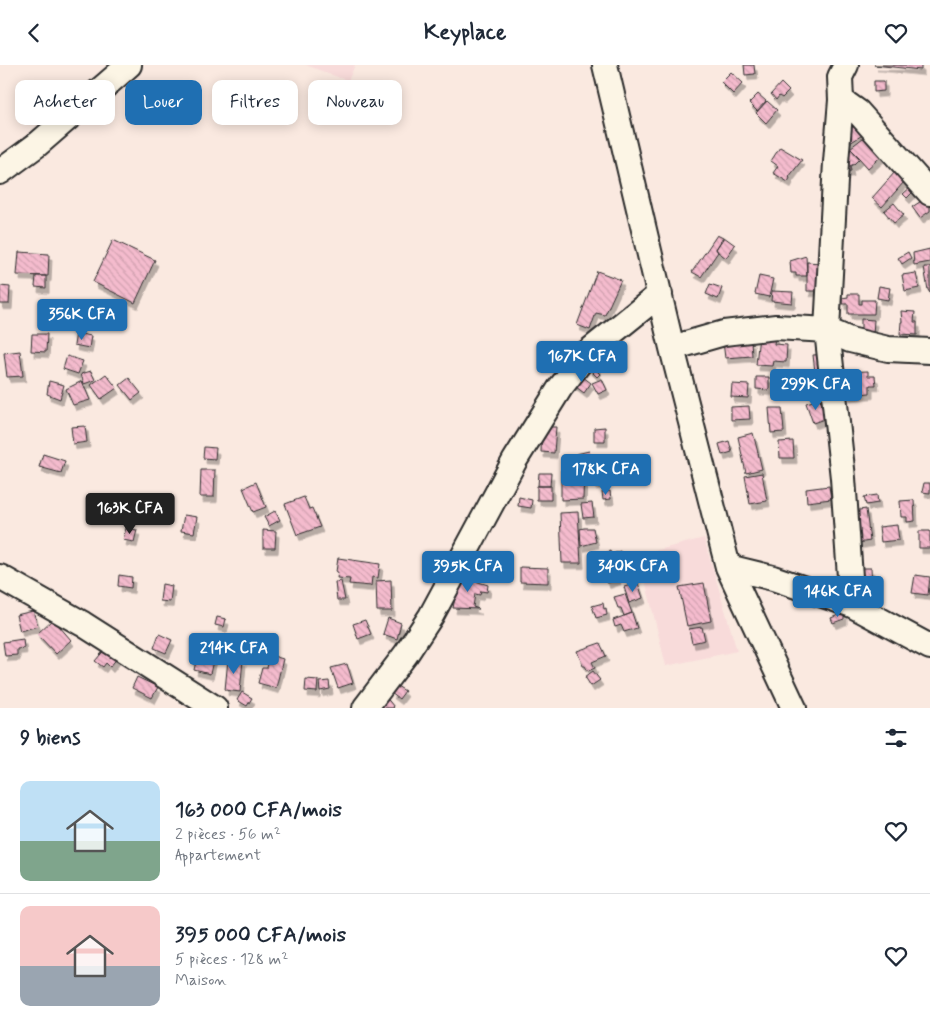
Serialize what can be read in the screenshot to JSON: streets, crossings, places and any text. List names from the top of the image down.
{
  "page": {
    "header": "Keyplace",
    "chip": [
      "Acheter",
      "Louer",
      "Filtres",
      "Nouveau"
    ],
    "price": [
      "356K CFA",
      "167K CFA",
      "299K CFA",
      "178K CFA",
      "163K CFA",
      "395K CFA",
      "340K CFA",
      "146K CFA",
      "214K CFA"
    ],
    "heading": "9 biens",
    "list": [
      {
        "name": "163 000 CFA/mois",
        "note": "2 pièces · 56 m² · Appartement"
      },
      {
        "name": "395 000 CFA/mois",
        "note": "5 pièces · 128 m² · Maison"
      }
    ]
  }
}
